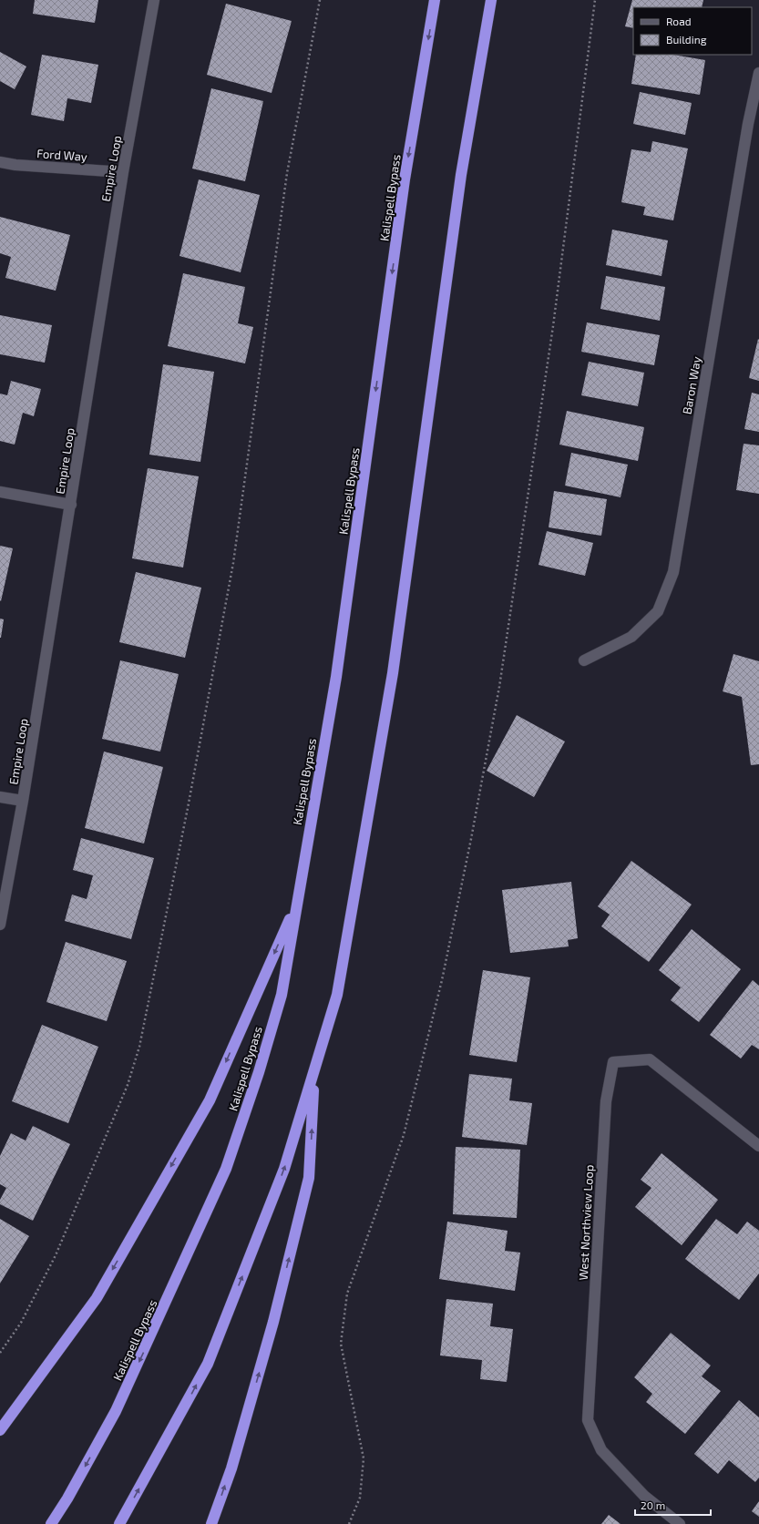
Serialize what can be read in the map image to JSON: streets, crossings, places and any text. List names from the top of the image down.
{
  "streets": {
    "highway": ["Kalispell Bypass"],
    "street": [
      "Ford Way",
      "Empire Loop",
      "Baron Way",
      "West Northview Loop"
    ]
  },
  "crossings": [
    ["Ford Way", "Empire Loop"]
  ],
  "legend": ["Road", "Building"],
  "scale_bar": "20 m"
}
